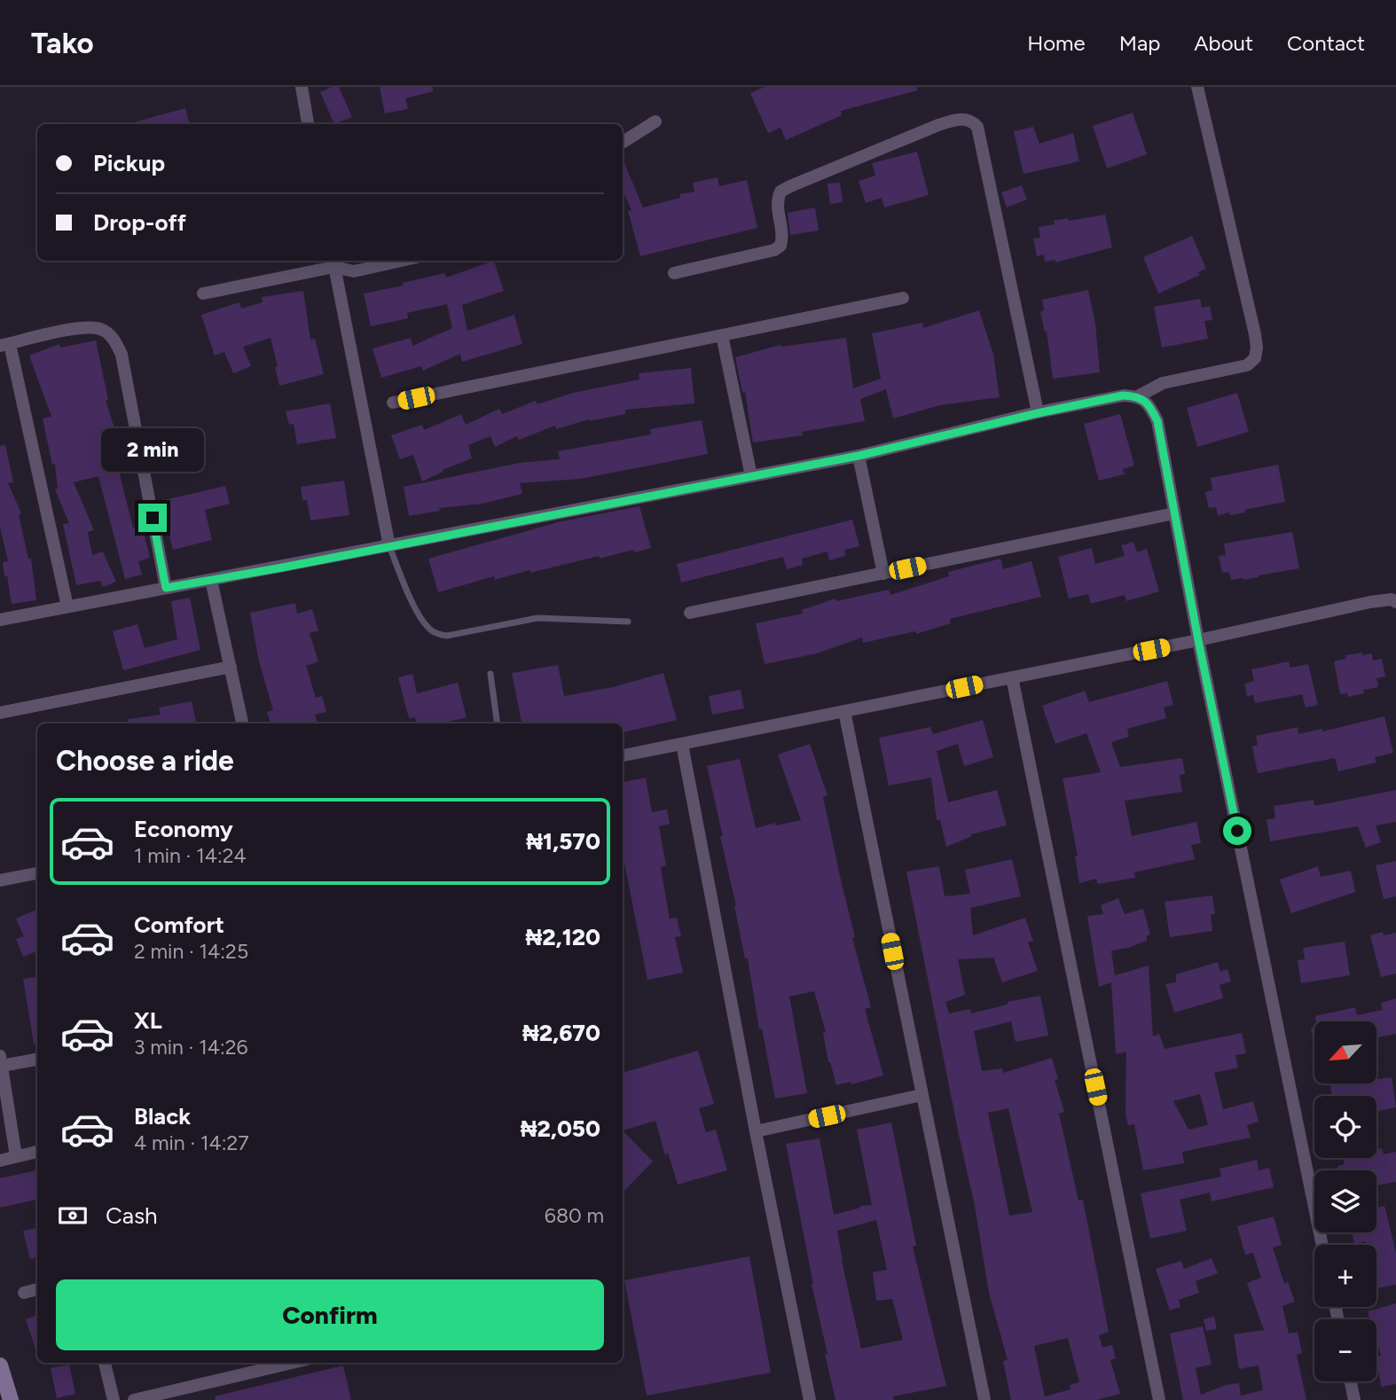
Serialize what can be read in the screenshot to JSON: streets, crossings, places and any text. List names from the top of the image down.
{
  "north": "bottom left",
  "page": {
    "header": "Tako",
    "nav": [
      "Home",
      "Map",
      "About",
      "Contact"
    ],
    "banner": ["Pickup", "Drop-off"],
    "bubble": "2 min",
    "heading": "Choose a ride",
    "list": [
      {
        "name": "Economy",
        "note": "1 min · 14:24",
        "value": "₦1,570"
      },
      {
        "name": "Comfort",
        "note": "2 min · 14:25",
        "value": "₦2,120"
      },
      {
        "name": "XL",
        "note": "3 min · 14:26",
        "value": "₦2,670"
      },
      {
        "name": "Black",
        "note": "4 min · 14:27",
        "value": "₦2,050"
      }
    ],
    "map_buttons": ["+", "−"],
    "pay": ["Cash", "680 m"],
    "buttons": "Confirm"
  }
}
